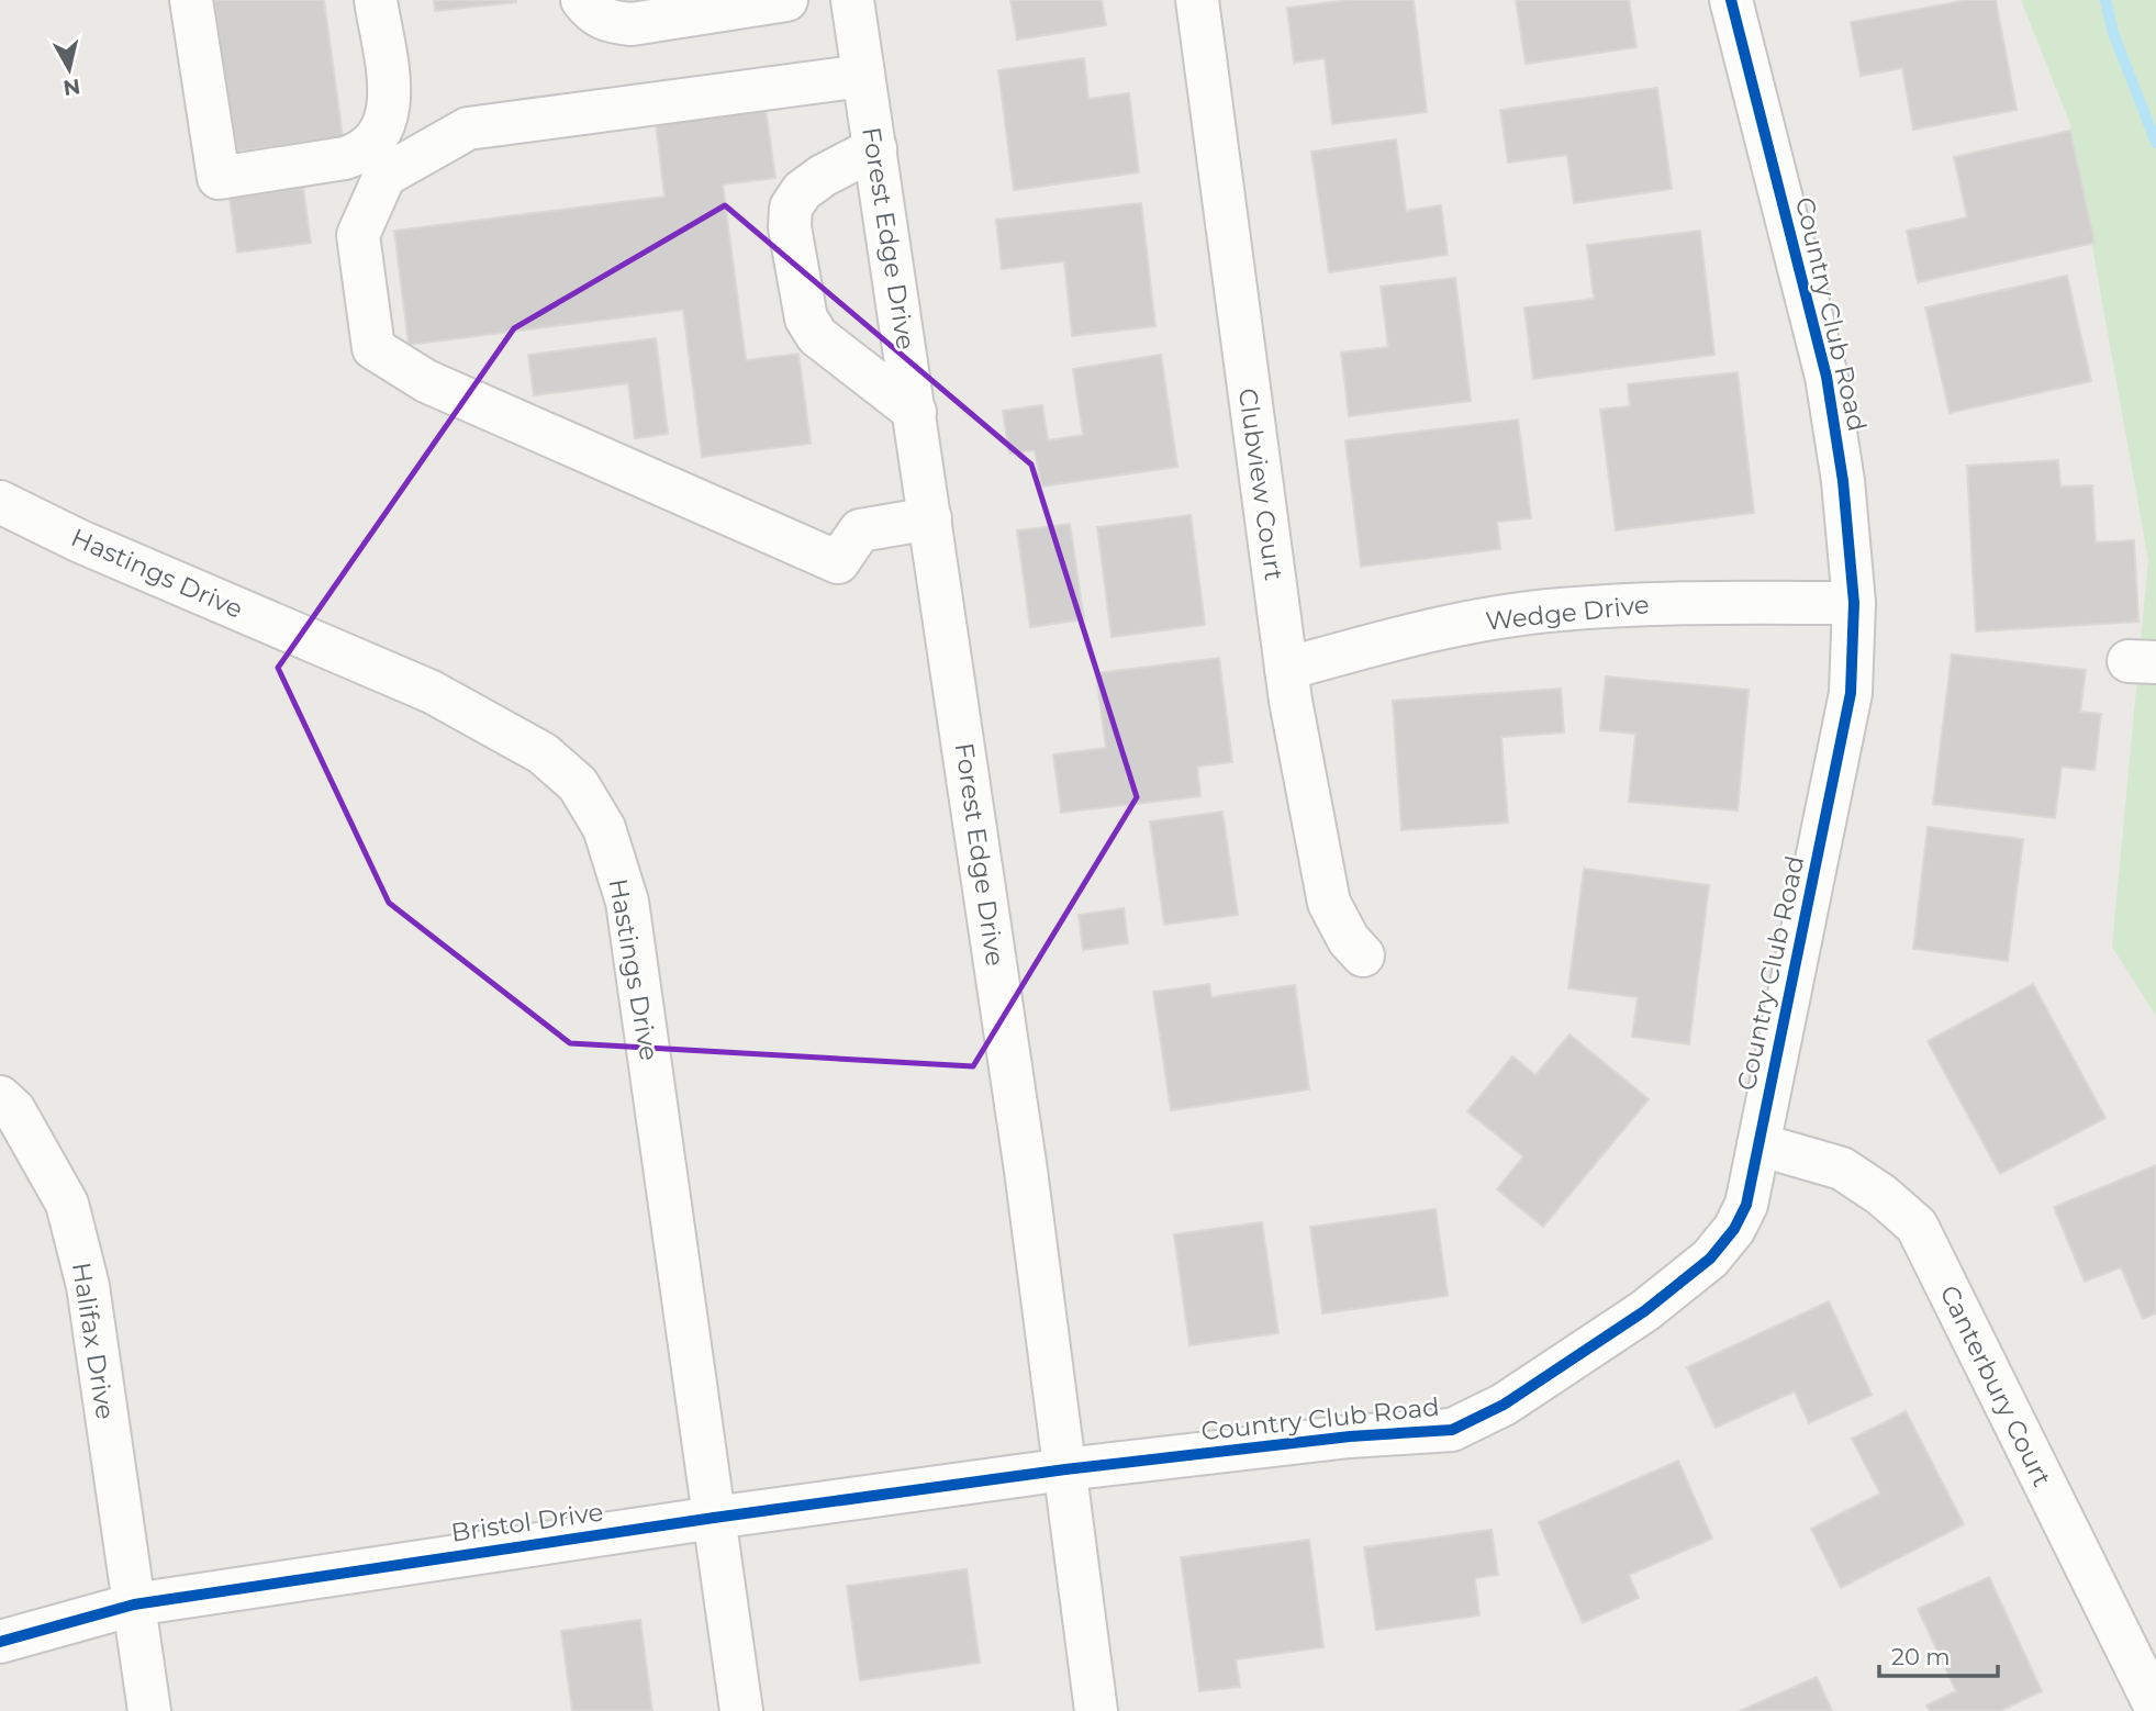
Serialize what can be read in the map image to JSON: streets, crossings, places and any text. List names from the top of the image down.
{
  "streets": {
    "street": [
      "Forest Edge Drive",
      "Country Club Road",
      "Clubview Court",
      "Hastings Drive",
      "Wedge Drive",
      "Halifax Drive",
      "Canterbury Court",
      "Bristol Drive"
    ]
  },
  "crossings": [
    ["Forest Edge Drive", "Country Club Road"],
    ["Forest Edge Drive", "Bristol Drive"],
    ["Country Club Road", "Wedge Drive"],
    ["Country Club Road", "Canterbury Court"],
    ["Country Club Road", "Bristol Drive"],
    ["Clubview Court", "Wedge Drive"],
    ["Hastings Drive", "Bristol Drive"],
    ["Halifax Drive", "Bristol Drive"]
  ],
  "scale_bar": "20 m",
  "north": "bottom"
}
